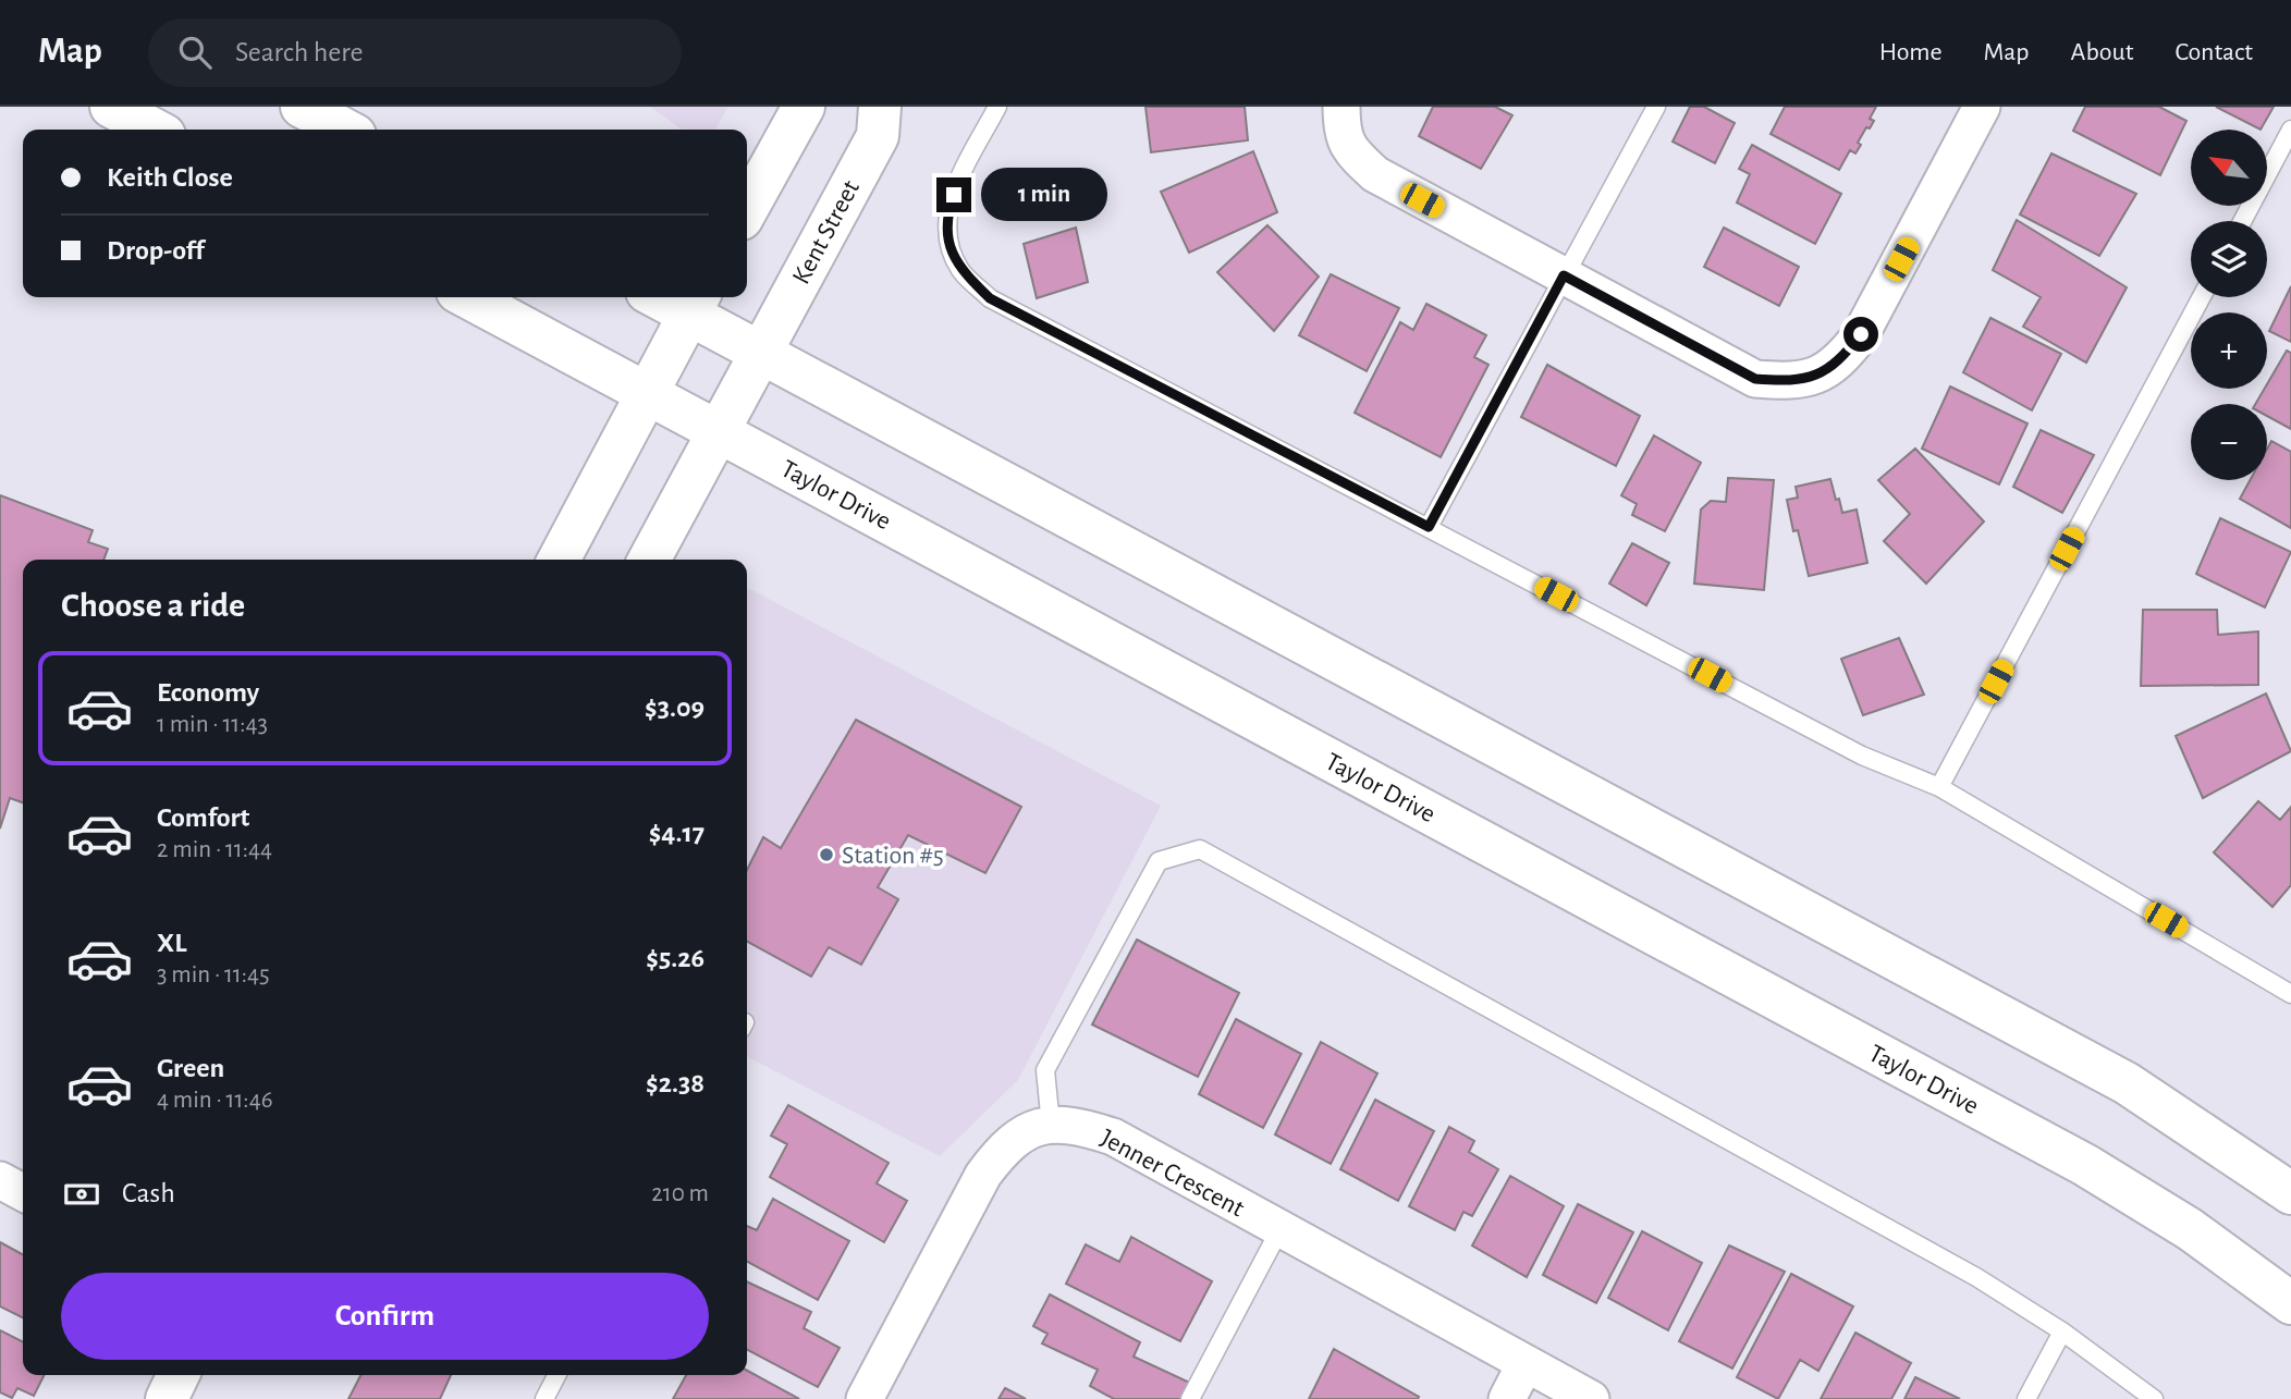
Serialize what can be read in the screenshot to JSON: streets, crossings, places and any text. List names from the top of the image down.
{
  "streets": {
    "main road": ["Kent Street", "Taylor Drive"],
    "street": ["Jenner Crescent"]
  },
  "crossings": [
    ["Kent Street", "Taylor Drive"]
  ],
  "places": ["Station #5"],
  "north": "top left",
  "page": {
    "header": "Map",
    "search": "Search here",
    "nav": [
      "Home",
      "Map",
      "About",
      "Contact"
    ],
    "map_buttons": ["+", "−"],
    "banner": ["Keith Close", "Drop-off"],
    "bubble": "1 min",
    "heading": "Choose a ride",
    "list": [
      {
        "name": "Economy",
        "note": "1 min · 11:43",
        "value": "$3.09"
      },
      {
        "name": "Comfort",
        "note": "2 min · 11:44",
        "value": "$4.17"
      },
      {
        "name": "XL",
        "note": "3 min · 11:45",
        "value": "$5.26"
      },
      {
        "name": "Green",
        "note": "4 min · 11:46",
        "value": "$2.38"
      }
    ],
    "pay": ["Cash", "210 m"],
    "buttons": "Confirm"
  }
}
